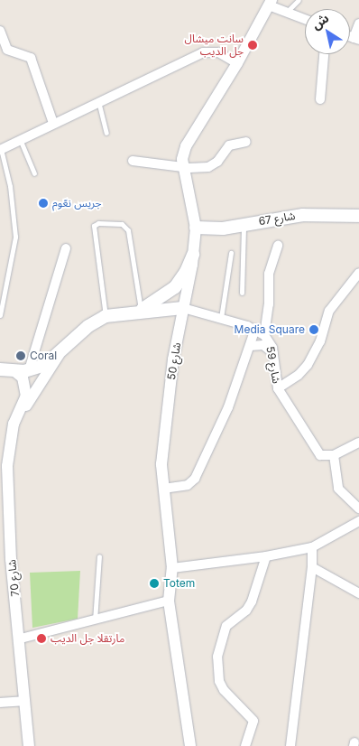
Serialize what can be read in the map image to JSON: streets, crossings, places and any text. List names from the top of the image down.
{
  "streets": {
    "main road": ["شارع 67"],
    "street": ["شارع 50", "شارع 59", "شارع 70"]
  },
  "crossings": [
    ["شارع 67", "شارع 50"],
    ["شارع 50", "شارع 59"]
  ],
  "places": [
    "سانت ميشال جل الديب",
    "جريس نعّوم",
    "Media Square",
    "Coral",
    "Totem",
    "مارتقلا جل الديب"
  ],
  "north": "top left"
}
